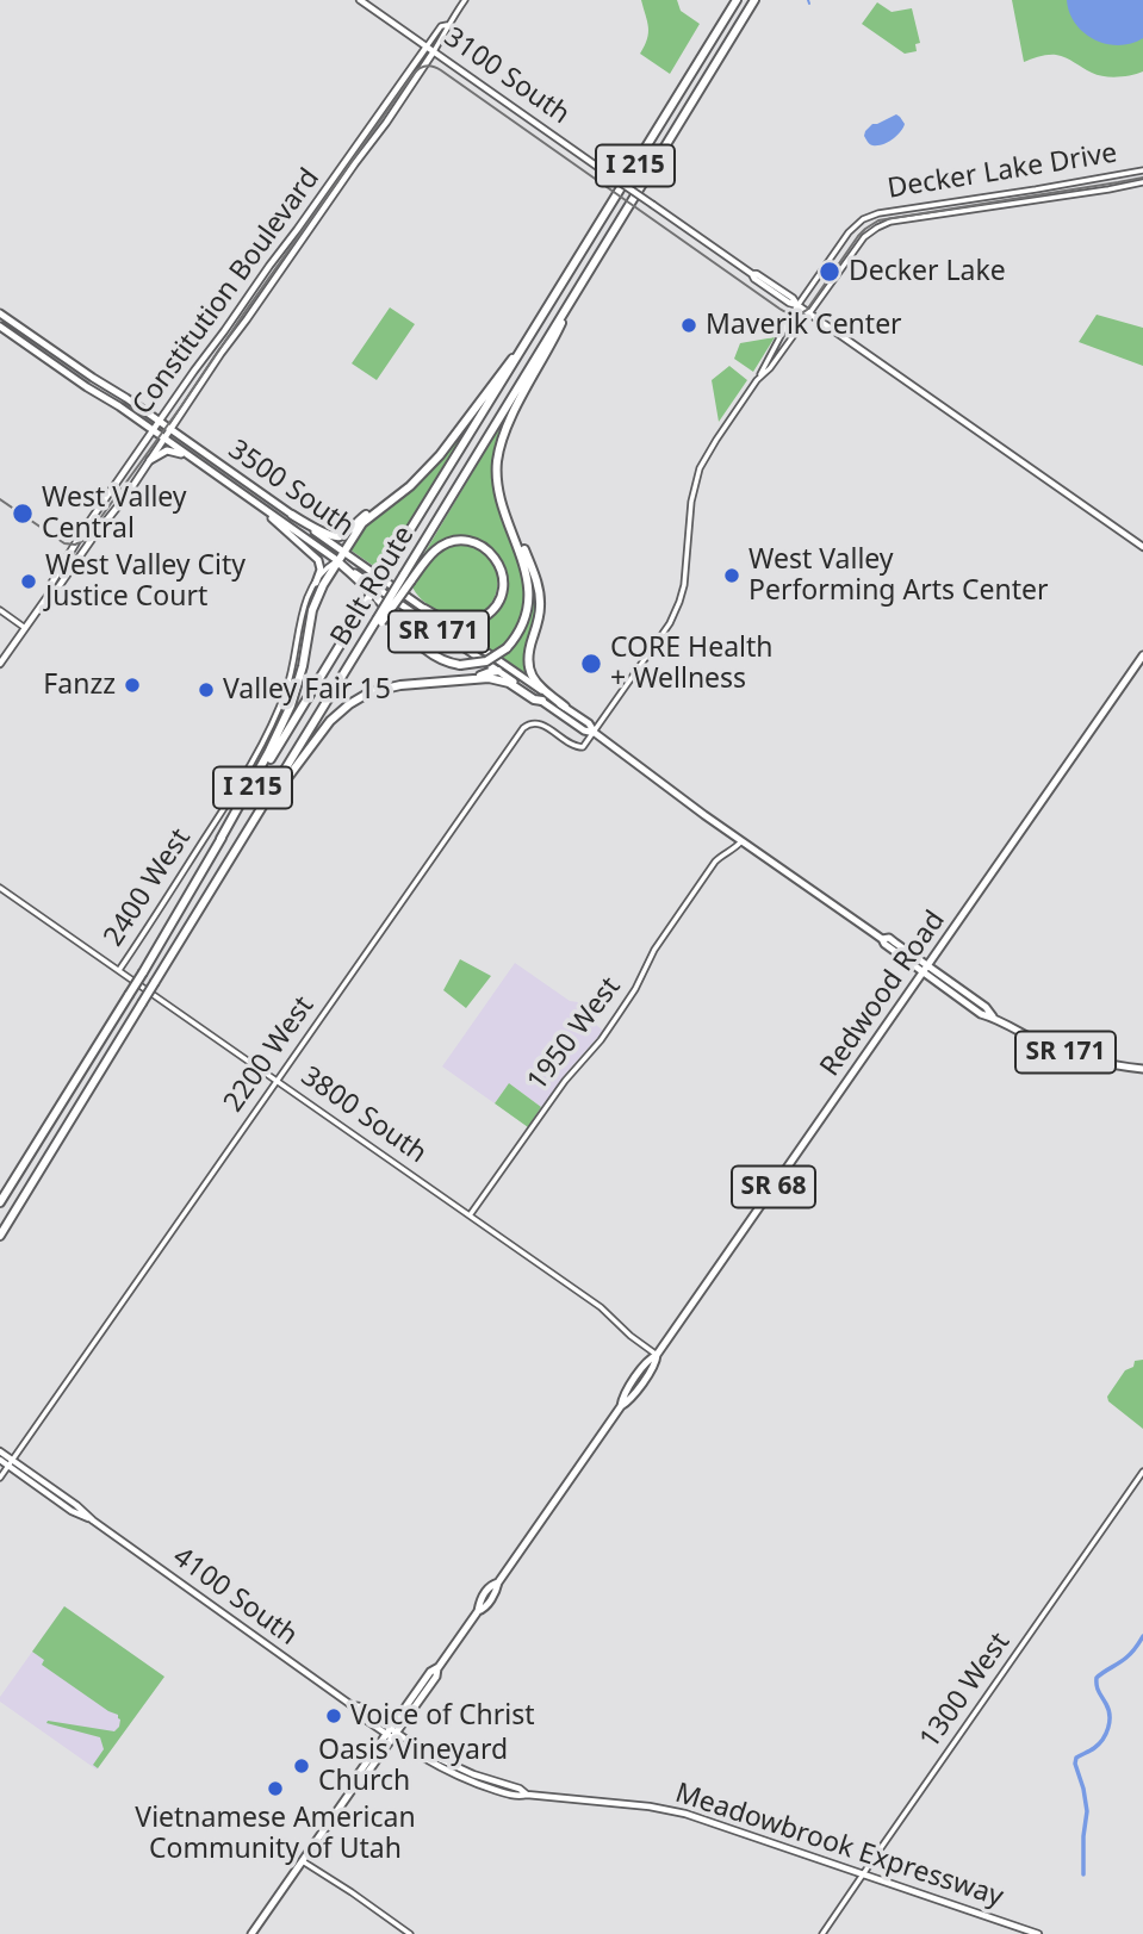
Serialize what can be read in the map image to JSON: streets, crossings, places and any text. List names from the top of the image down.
{
  "streets": {
    "highway": ["I 215", "Belt Route"],
    "main road": [
      "3100 South",
      "Constitution Boulevard",
      "3500 South",
      "SR 171",
      "Redwood Road",
      "SR 68",
      "4100 South",
      "Meadowbrook Expressway"
    ],
    "street": [
      "Decker Lake Drive",
      "2400 West",
      "1950 West",
      "2200 West",
      "3800 South",
      "1300 West"
    ]
  },
  "crossings": [
    ["3100 South", "Decker Lake Drive"],
    ["3100 South", "Constitution Boulevard"],
    ["Decker Lake Drive", "3500 South"],
    ["Decker Lake Drive", "2200 West"],
    ["Constitution Boulevard", "3500 South"],
    ["3500 South", "2400 West"],
    ["3500 South", "Redwood Road"],
    ["3500 South", "1950 West"],
    ["3500 South", "2200 West"],
    ["2400 West", "3800 South"],
    ["Redwood Road", "3800 South"],
    ["Redwood Road", "4100 South"],
    ["Redwood Road", "Meadowbrook Expressway"],
    ["1950 West", "3800 South"],
    ["2200 West", "3800 South"],
    ["2200 West", "4100 South"],
    ["4100 South", "Meadowbrook Expressway"],
    ["1300 West", "Meadowbrook Expressway"]
  ],
  "places": [
    "Decker Lake",
    "Maverik Center",
    "West Valley Central",
    "West Valley Performing Arts Center",
    "West Valley City Justice Court",
    "CORE Health + Wellness",
    "Fanzz",
    "Valley Fair 15",
    "Voice of Christ",
    "Oasis Vineyard Church",
    "Vietnamese American Community of Utah"
  ]
}
